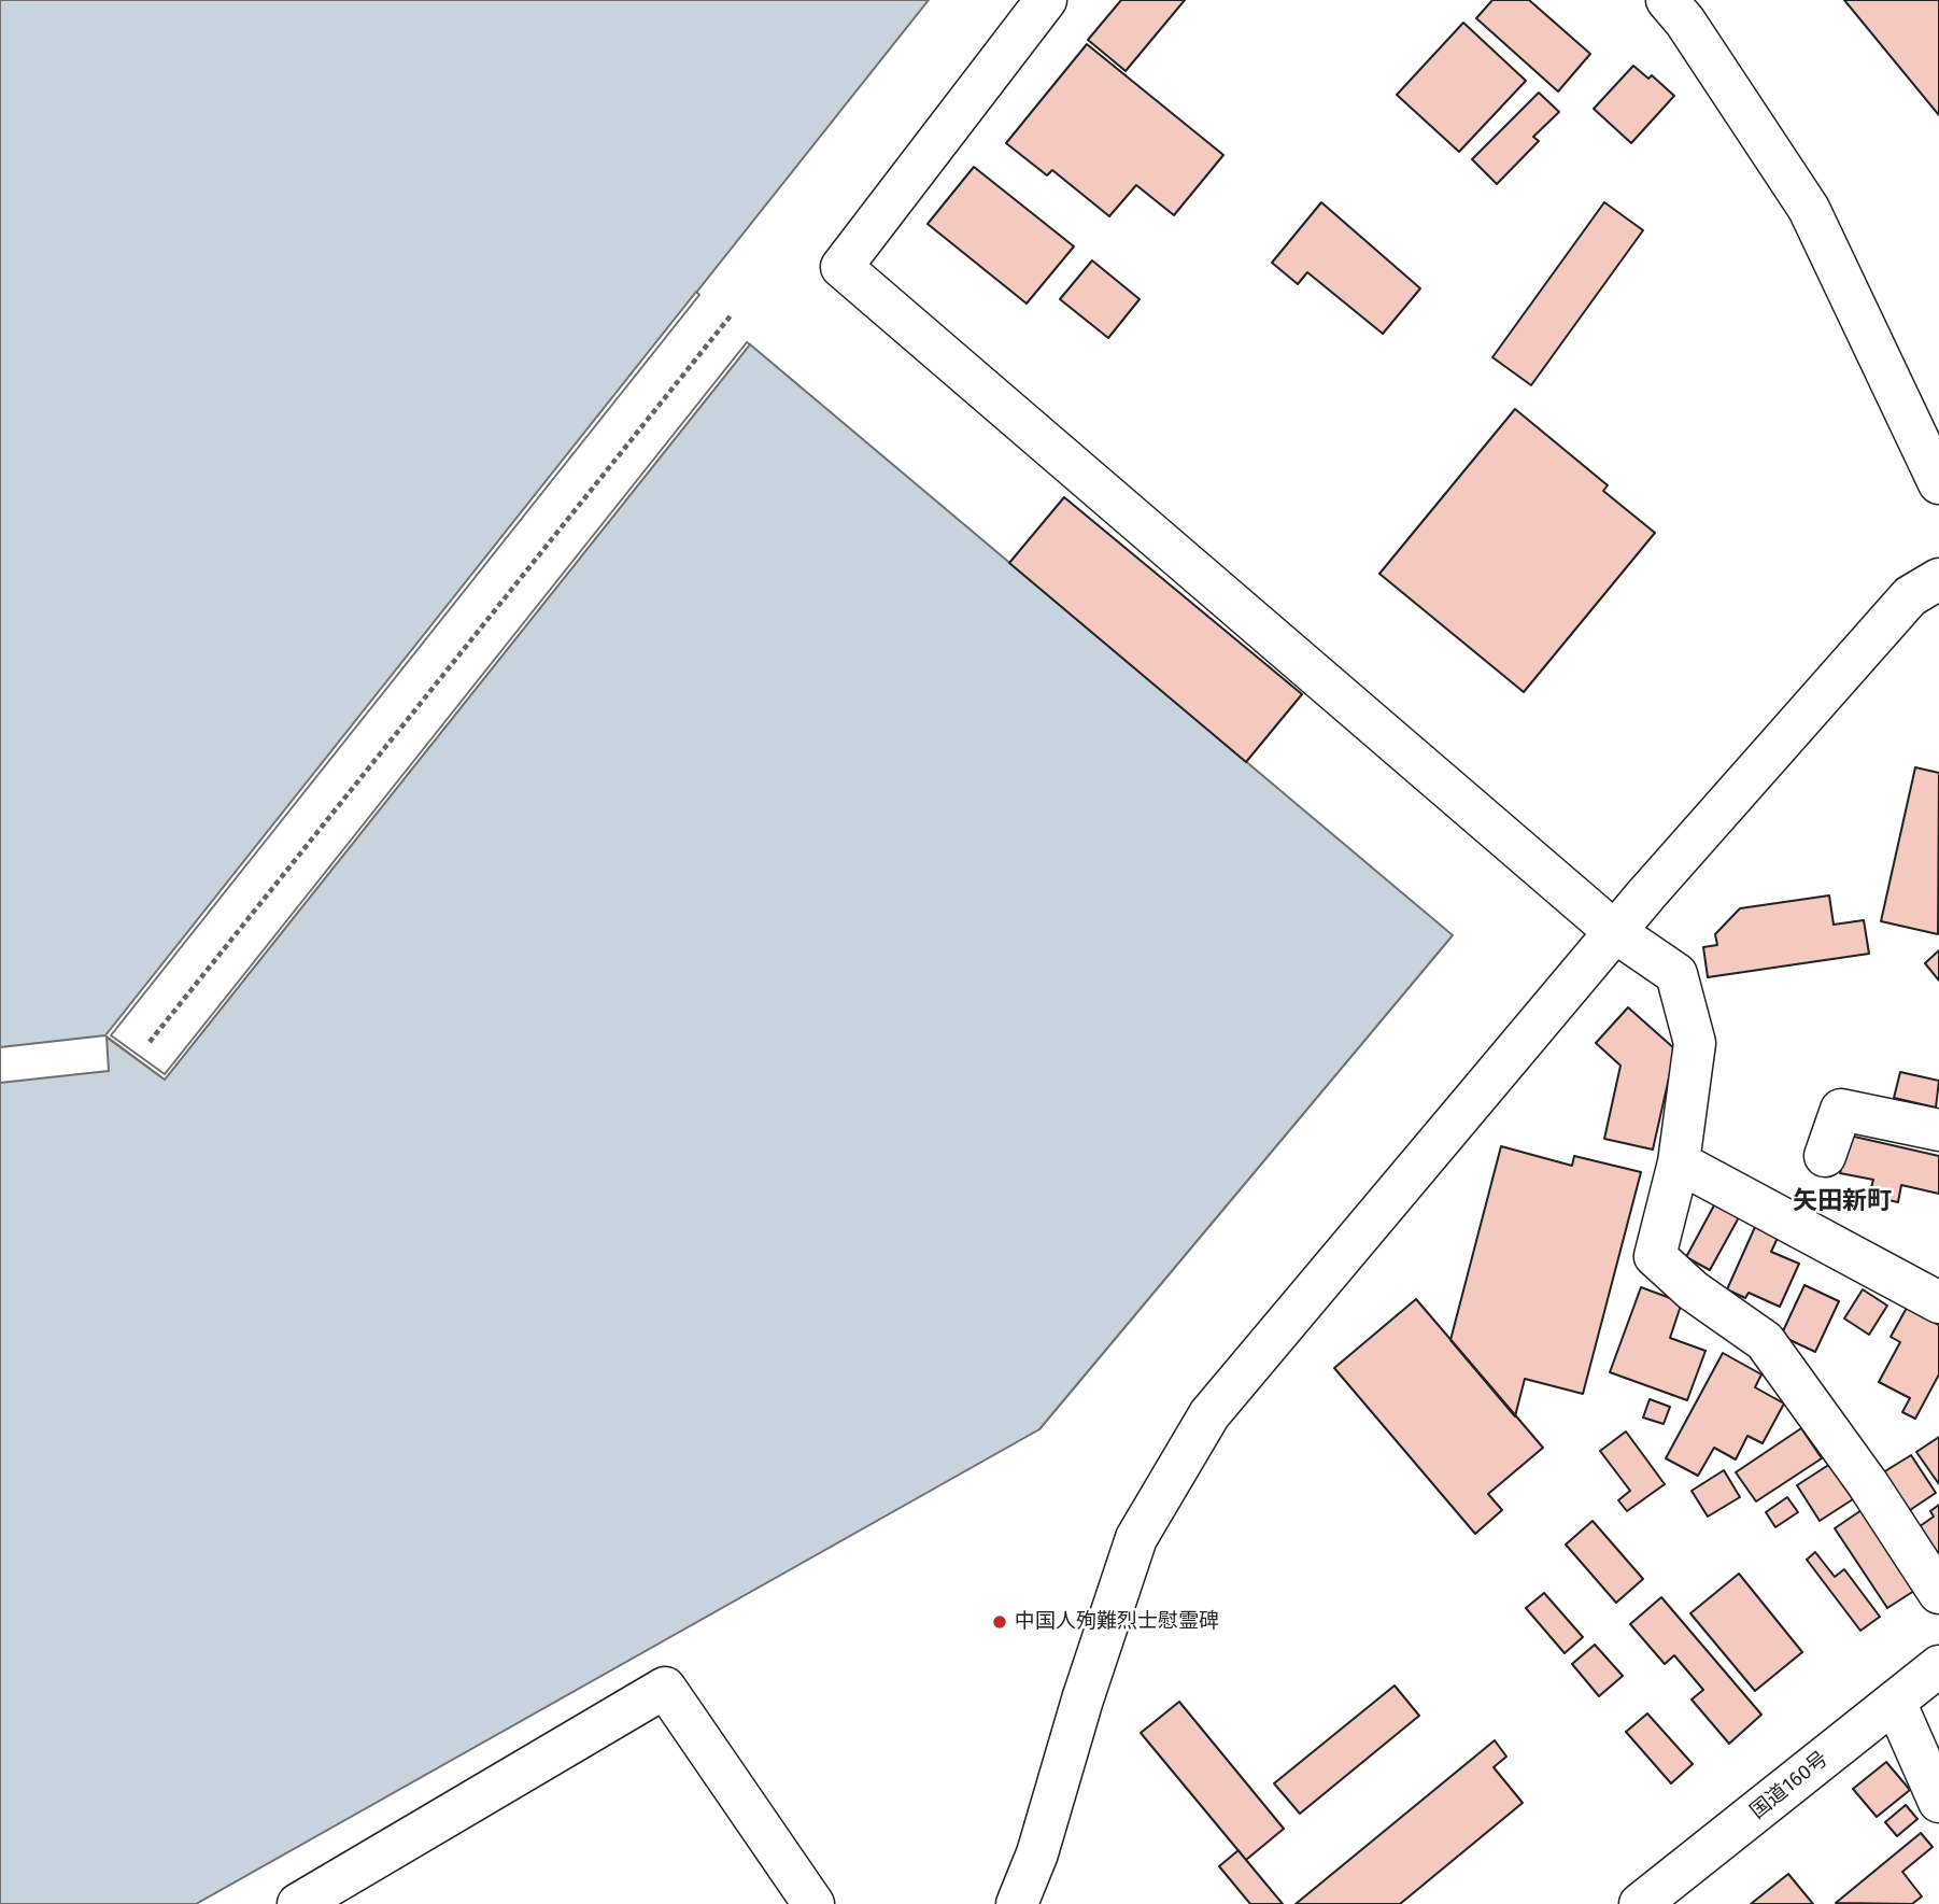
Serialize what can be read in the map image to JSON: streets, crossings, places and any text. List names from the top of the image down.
{
  "streets": {
    "main road": ["国道160号"]
  },
  "districts": ["矢田新町"],
  "places": ["中国人殉難烈士慰霊碑"]
}
